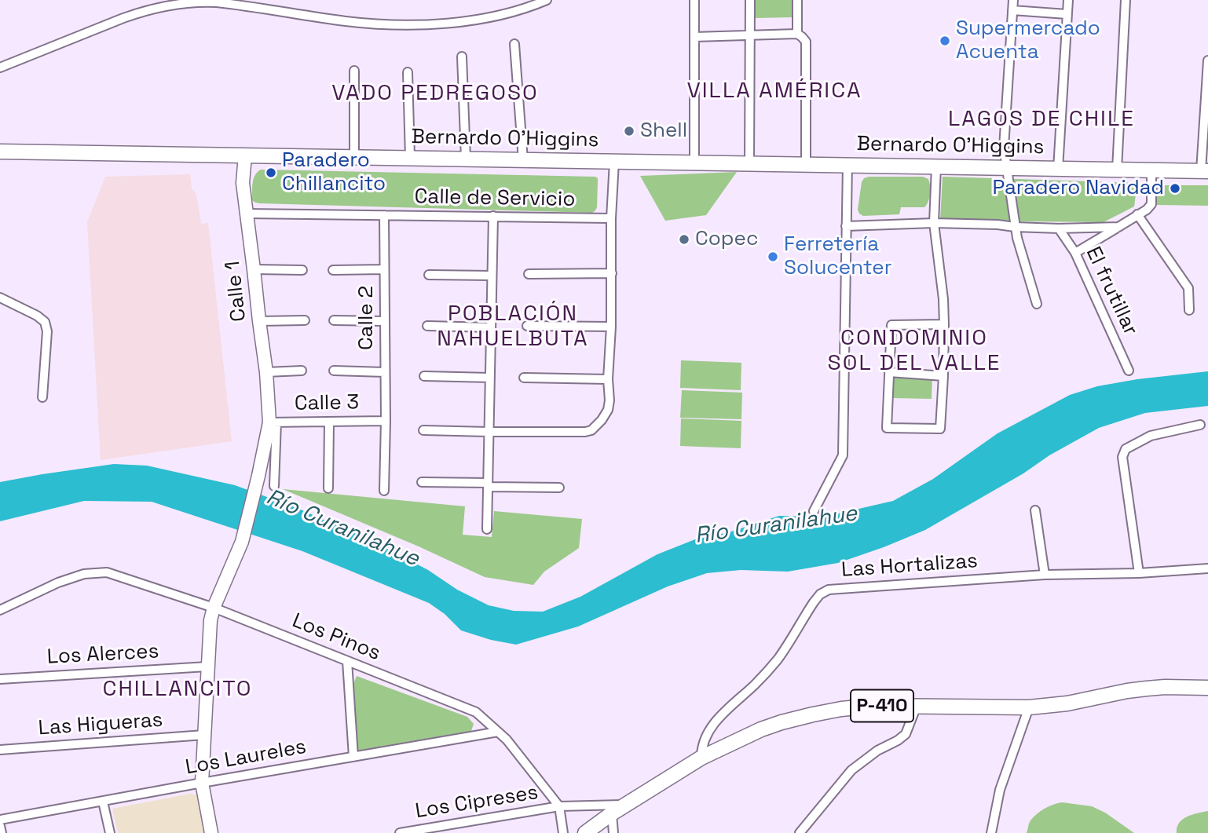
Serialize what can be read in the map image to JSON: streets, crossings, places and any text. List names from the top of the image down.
{
  "streets": {
    "main road": ["Bernardo O'Higgins", "P-410"],
    "street": [
      "Calle de Servicio",
      "Calle 1",
      "El frutillar",
      "Calle 2",
      "Calle 3",
      "Las Hortalizas",
      "Los Pinos",
      "Los Alerces",
      "Las Higueras",
      "Los Laureles",
      "Los Cipreses"
    ]
  },
  "crossings": [
    ["Bernardo O'Higgins", "Calle 1"],
    ["Calle de Servicio", "Calle 1"],
    ["Calle de Servicio", "Calle 2"],
    ["Calle 1", "Calle 3"],
    ["Calle 1", "Los Pinos"],
    ["Calle 1", "Los Alerces"],
    ["Calle 1", "Las Higueras"],
    ["Calle 1", "Los Laureles"],
    ["Calle 2", "Calle 3"],
    ["Las Hortalizas", "P-410"],
    ["Los Pinos", "Los Laureles"],
    ["Los Pinos", "Los Cipreses"]
  ],
  "districts": [
    "VILLA AMÉRICA",
    "VADO PEDREGOSO",
    "LAGOS DE CHILE",
    "POBLACIÓN NAHUELBUTA",
    "CONDOMINIO SOL DEL VALLE",
    "CHILLANCITO"
  ],
  "water": ["Río Curanilahue"],
  "places": [
    "Supermercado Acuenta",
    "Shell",
    "Paradero Chillancito",
    "Paradero Navidad",
    "Copec",
    "Ferretería Solucenter"
  ]
}
